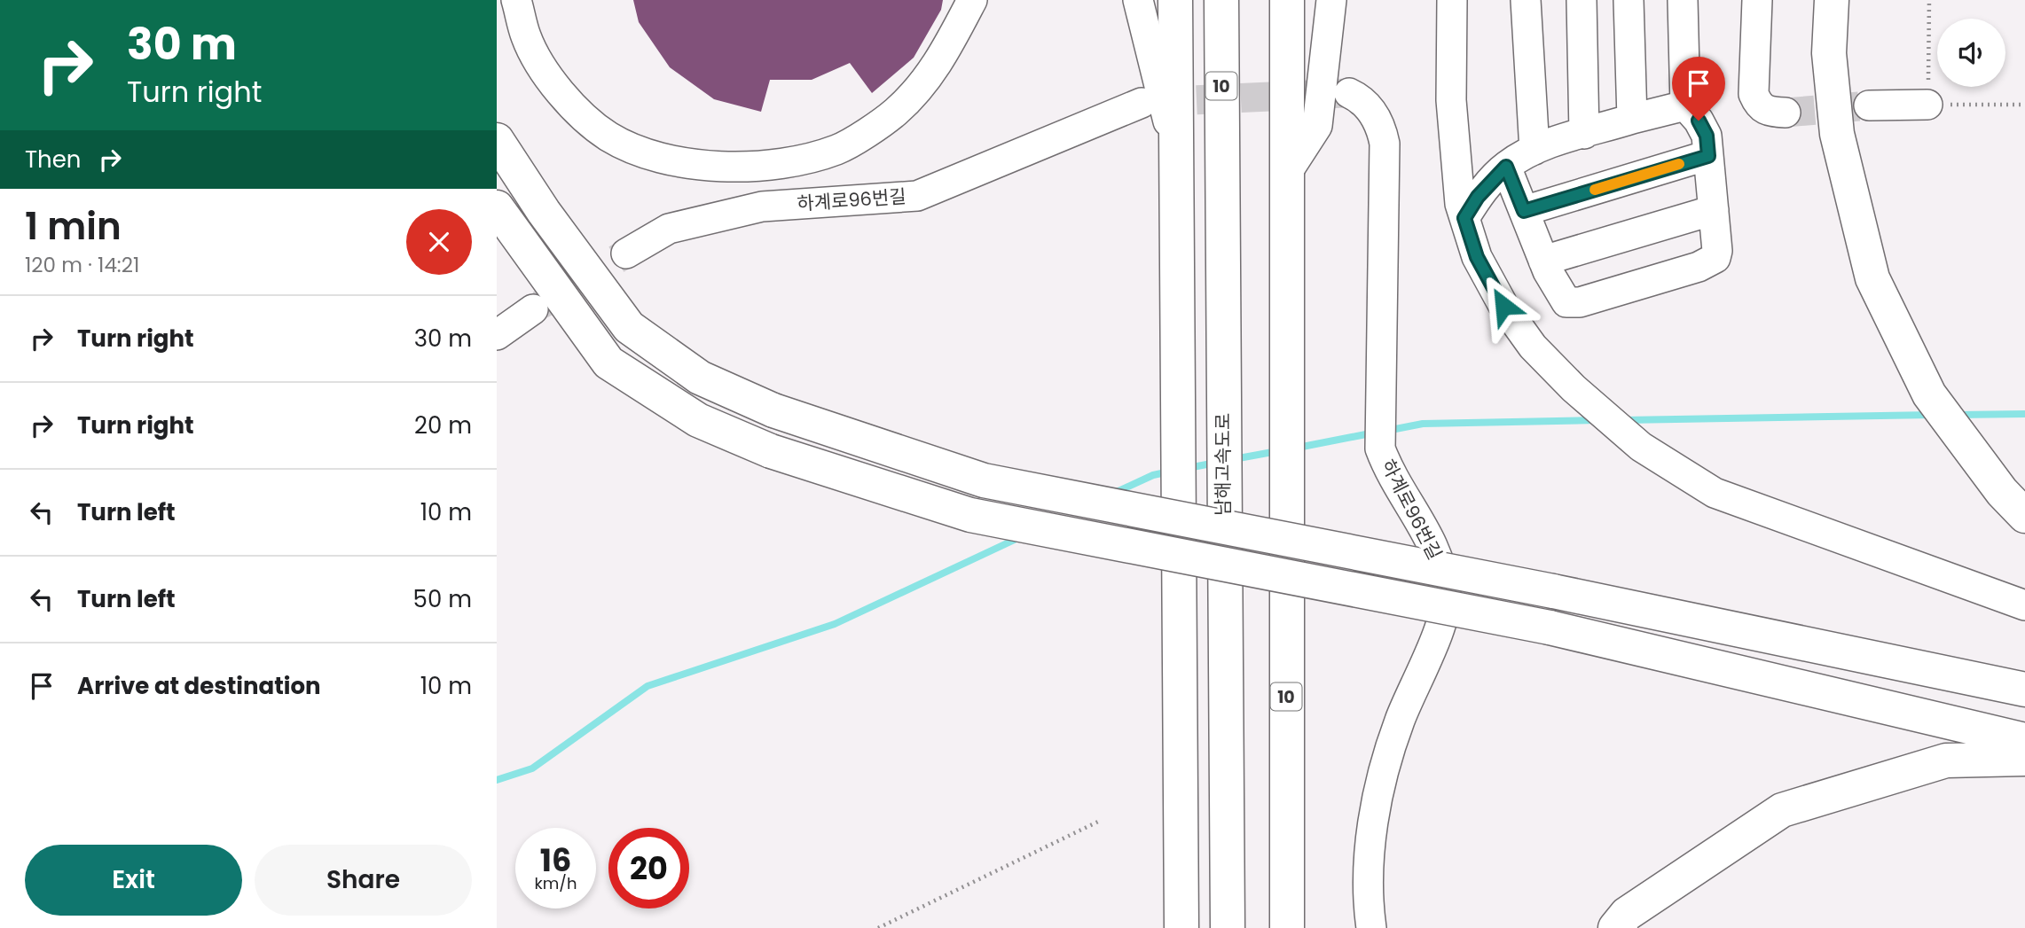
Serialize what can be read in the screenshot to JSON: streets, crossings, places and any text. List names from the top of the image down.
{
  "streets": {
    "highway": ["10", "남해고속도로"],
    "street": ["하계로96번길"]
  },
  "page": {
    "turn": ["30 m", "Turn right"],
    "then": "Then",
    "heading": ["1 min", "120 m · 14:21"],
    "list": [
      {
        "name": "Turn right",
        "value": "30 m"
      },
      {
        "name": "Turn right",
        "value": "20 m"
      },
      {
        "name": "Turn left",
        "value": "10 m"
      },
      {
        "name": "Turn left",
        "value": "50 m"
      },
      {
        "name": "Arrive at destination",
        "value": "10 m"
      }
    ],
    "speed": "16 km/h",
    "limit": "20",
    "buttons": ["Exit", "Share"]
  }
}
